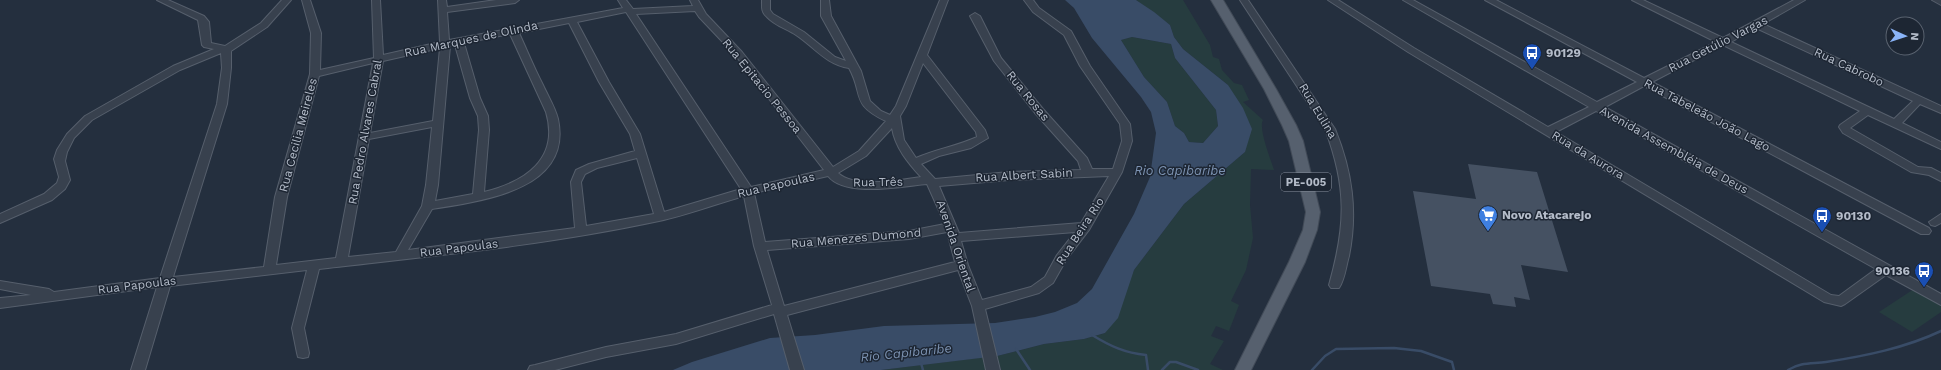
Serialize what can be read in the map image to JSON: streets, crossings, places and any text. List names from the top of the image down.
{
  "streets": {
    "main road": ["PE-005"],
    "street": [
      "Rua Marques de Olinda",
      "Rua Getúlio Vargas",
      "Rua Cabrobo",
      "Rua Epitacio Pessoa",
      "Rua Rosas",
      "Rua Eulina",
      "Rua Tabeleão João Lago",
      "Rua Pedro Alvares Cabral",
      "Rua Cecilia Meireles",
      "Avenida Assembléia de Deus",
      "Rua da Aurora",
      "Rua Albert Sabin",
      "Rua Três",
      "Rua Papoulas",
      "Rua Beira Rio",
      "Rua Menezes Dumond",
      "Avenida Oriental"
    ]
  },
  "crossings": [
    ["Rua Marques de Olinda", "Rua Epitacio Pessoa"],
    ["Rua Marques de Olinda", "Rua Pedro Alvares Cabral"],
    ["Rua Marques de Olinda", "Rua Cecilia Meireles"],
    ["Rua Getúlio Vargas", "Rua Cabrobo"],
    ["Rua Getúlio Vargas", "Rua Tabeleão João Lago"],
    ["Rua Getúlio Vargas", "Avenida Assembléia de Deus"],
    ["Rua Getúlio Vargas", "Rua da Aurora"],
    ["Rua Epitacio Pessoa", "Rua Três"],
    ["Rua Epitacio Pessoa", "Rua Papoulas"],
    ["Rua Rosas", "Rua Albert Sabin"],
    ["Rua Pedro Alvares Cabral", "Rua Papoulas"],
    ["Rua Cecilia Meireles", "Rua Papoulas"],
    ["Avenida Assembléia de Deus", "Rua da Aurora"],
    ["Rua Albert Sabin", "Rua Três"],
    ["Rua Albert Sabin", "Rua Beira Rio"],
    ["Rua Albert Sabin", "Avenida Oriental"],
    ["Rua Três", "Rua Papoulas"],
    ["Rua Três", "Avenida Oriental"],
    ["Rua Papoulas", "Avenida Oriental"],
    ["Rua Beira Rio", "Rua Menezes Dumond"],
    ["Rua Beira Rio", "Avenida Oriental"],
    ["Rua Menezes Dumond", "Avenida Oriental"]
  ],
  "water": ["Rio Capibaribe"],
  "places": {
    "bus stop": ["90129", "90130", "90136"],
    "supermarket": ["Novo Atacarejo"]
  },
  "north": "right"
}
